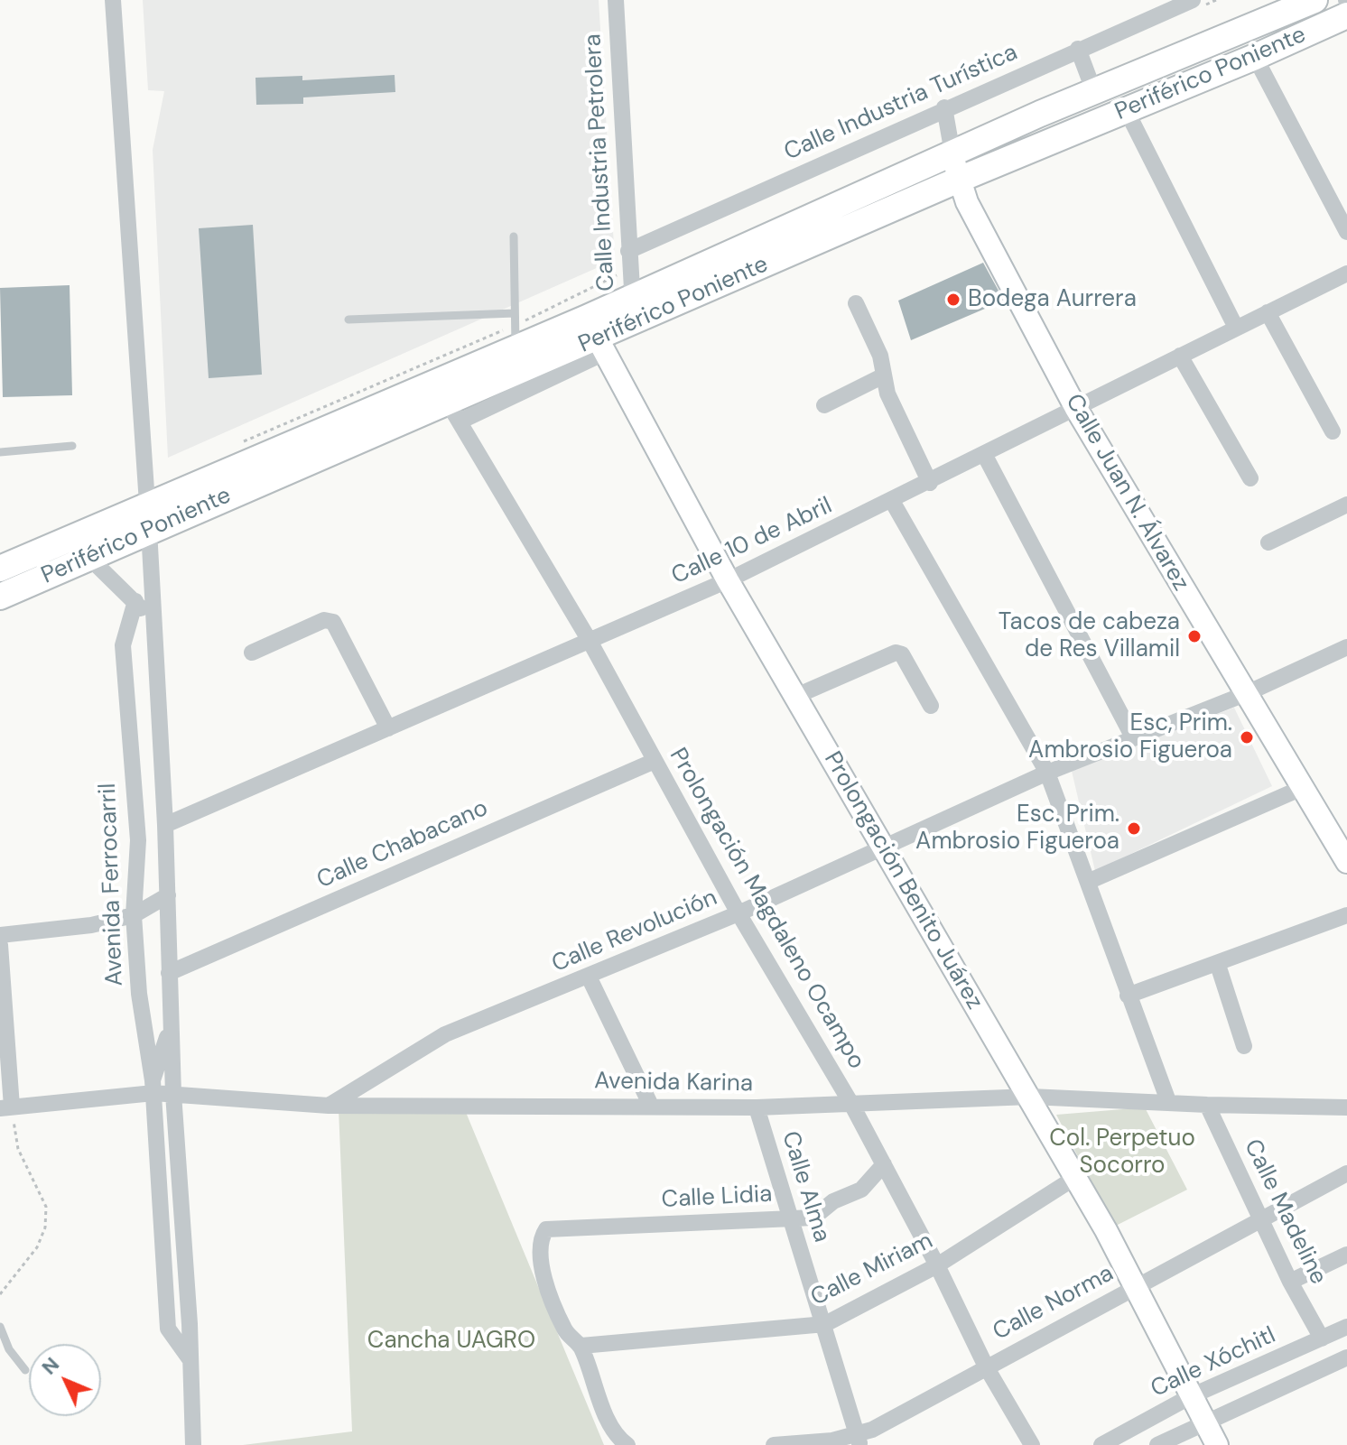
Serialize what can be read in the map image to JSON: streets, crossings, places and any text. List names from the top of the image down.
{
  "streets": {
    "main road": ["Periférico Poniente"],
    "street": [
      "Calle Industria Turística",
      "Calle Industria Petrolera",
      "Calle Juan N. Álvarez",
      "Calle 10 de Abril",
      "Calle Chabacano",
      "Prolongación Benito Juárez",
      "Avenida Ferrocarril",
      "Prolongación Magdaleno Ocampo",
      "Calle Revolución",
      "Avenida Karina",
      "Calle Alma",
      "Calle Lidia",
      "Calle Madeline",
      "Calle Miriam",
      "Calle Norma",
      "Calle Xóchitl"
    ]
  },
  "crossings": [
    ["Periférico Poniente", "Calle Industria Petrolera"],
    ["Periférico Poniente", "Calle Juan N. Álvarez"],
    ["Periférico Poniente", "Prolongación Benito Juárez"],
    ["Periférico Poniente", "Prolongación Magdaleno Ocampo"],
    ["Calle Industria Turística", "Calle Industria Petrolera"],
    ["Calle Industria Turística", "Calle Juan N. Álvarez"],
    ["Calle Juan N. Álvarez", "Calle 10 de Abril"],
    ["Calle Juan N. Álvarez", "Calle Revolución"],
    ["Calle 10 de Abril", "Prolongación Benito Juárez"],
    ["Calle 10 de Abril", "Prolongación Magdaleno Ocampo"],
    ["Calle Chabacano", "Prolongación Magdaleno Ocampo"],
    ["Prolongación Benito Juárez", "Calle Revolución"],
    ["Prolongación Benito Juárez", "Avenida Karina"],
    ["Prolongación Benito Juárez", "Calle Miriam"],
    ["Prolongación Benito Juárez", "Calle Norma"],
    ["Prolongación Benito Juárez", "Calle Xóchitl"],
    ["Avenida Ferrocarril", "Avenida Karina"],
    ["Prolongación Magdaleno Ocampo", "Calle Revolución"],
    ["Prolongación Magdaleno Ocampo", "Avenida Karina"],
    ["Prolongación Magdaleno Ocampo", "Calle Lidia"],
    ["Prolongación Magdaleno Ocampo", "Calle Miriam"],
    ["Prolongación Magdaleno Ocampo", "Calle Norma"],
    ["Calle Revolución", "Avenida Karina"],
    ["Avenida Karina", "Calle Alma"],
    ["Avenida Karina", "Calle Madeline"],
    ["Calle Alma", "Calle Lidia"],
    ["Calle Alma", "Calle Miriam"],
    ["Calle Alma", "Calle Norma"],
    ["Calle Lidia", "Calle Miriam"],
    ["Calle Madeline", "Calle Norma"],
    ["Calle Madeline", "Calle Xóchitl"]
  ],
  "parks": ["Col. Perpetuo Socorro", "Cancha UAGRO"],
  "places": [
    "Bodega Aurrera",
    "Tacos de cabeza de Res Villamil",
    "Esc, Prim. Ambrosio Figueroa",
    "Esc. Prim. Ambrosio Figueroa"
  ],
  "north": "top left"
}
